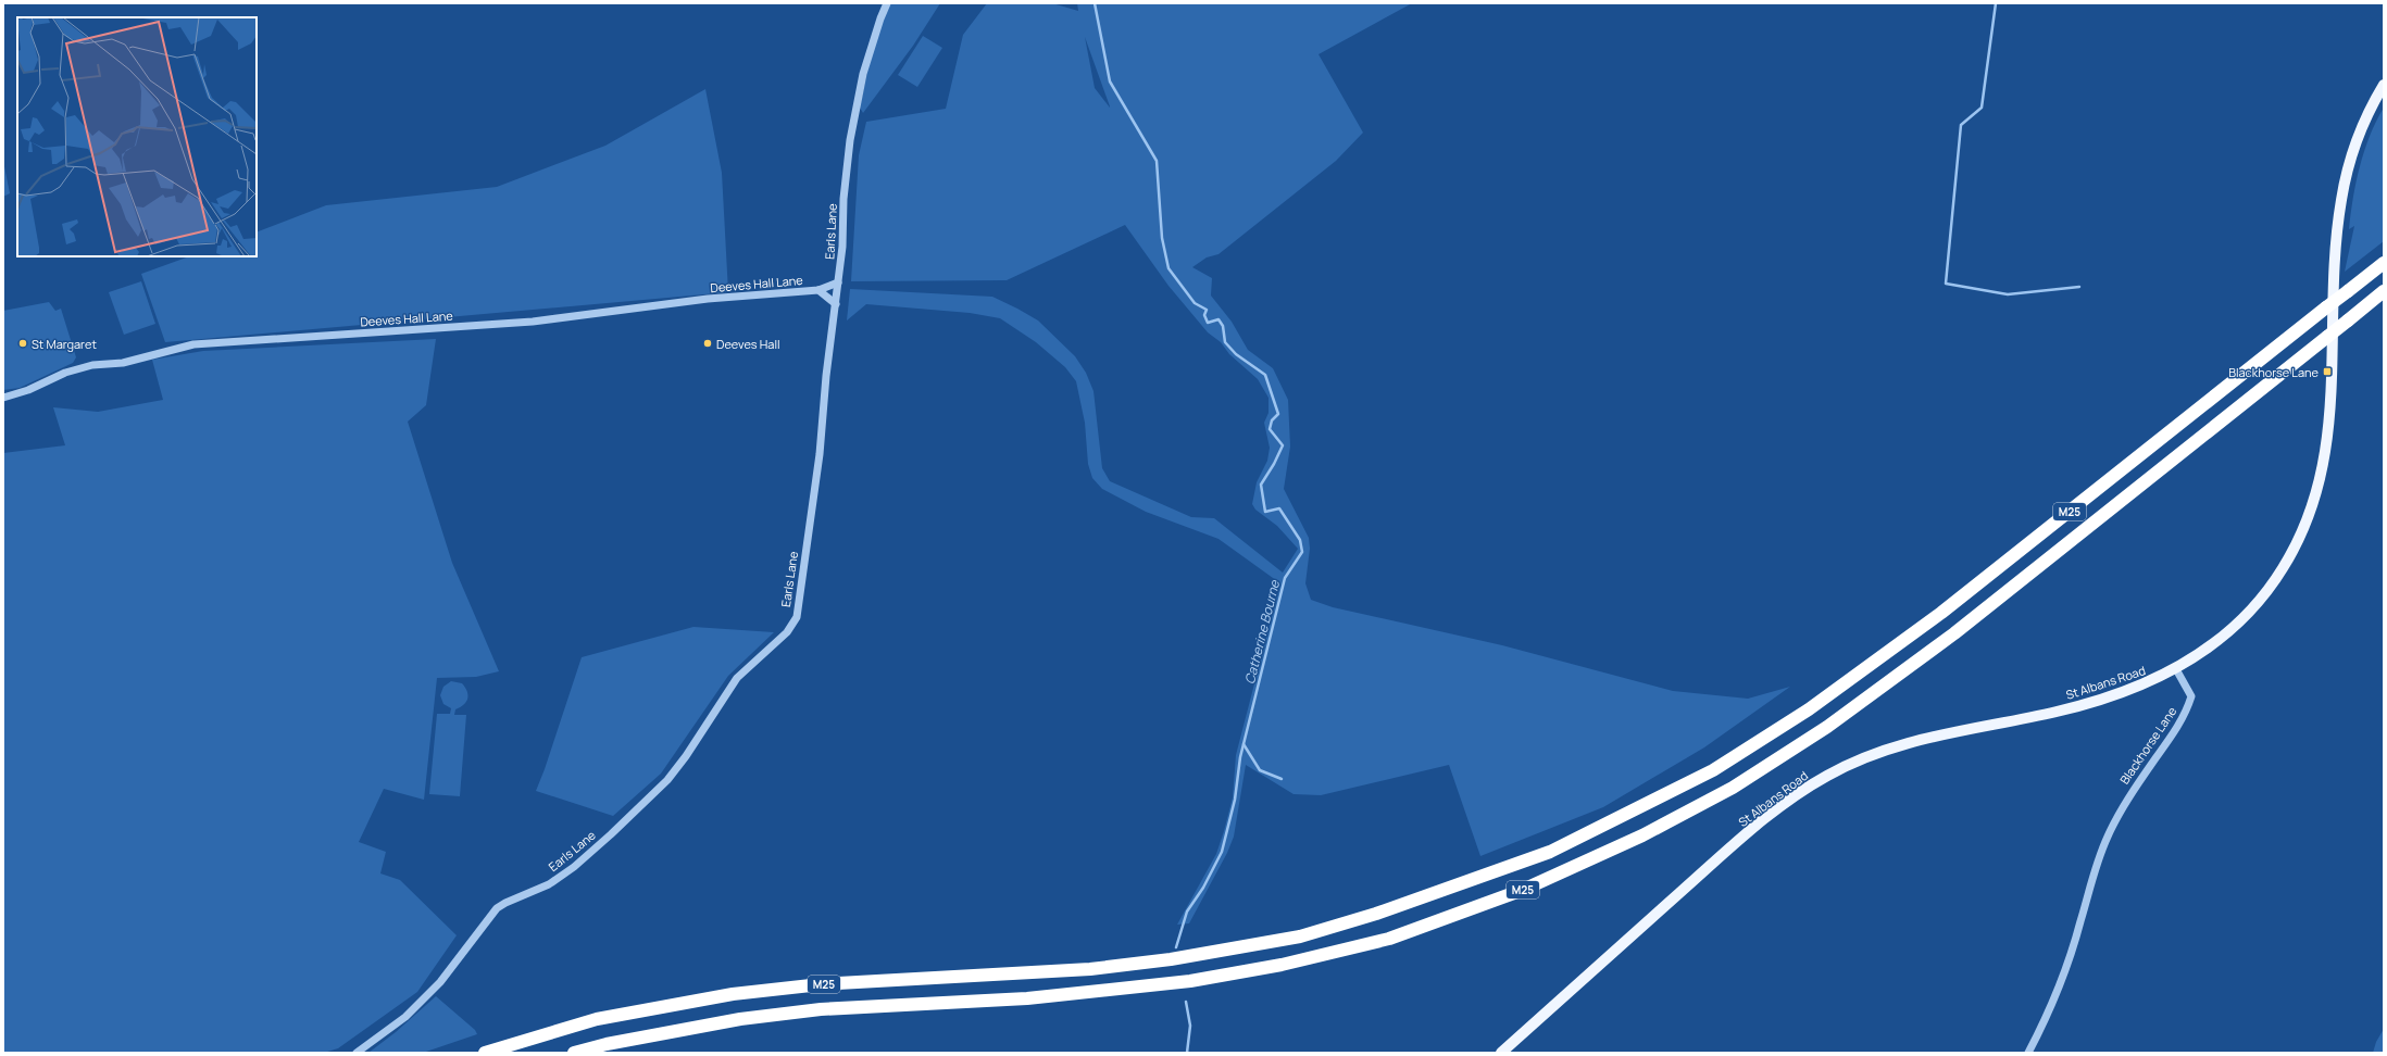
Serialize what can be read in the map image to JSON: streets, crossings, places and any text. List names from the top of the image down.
{
  "streets": {
    "highway": ["M25"],
    "main road": ["St Albans Road"],
    "street": ["Earls Lane", "Deeves Hall Lane", "Blackhorse Lane"]
  },
  "crossings": [
    ["Earls Lane", "Deeves Hall Lane"],
    ["St Albans Road", "Blackhorse Lane"]
  ],
  "water": ["Catherine Bourne"],
  "places": {
    "other": ["St Margaret", "Deeves Hall"],
    "transit": ["Blackhorse Lane"]
  }
}
